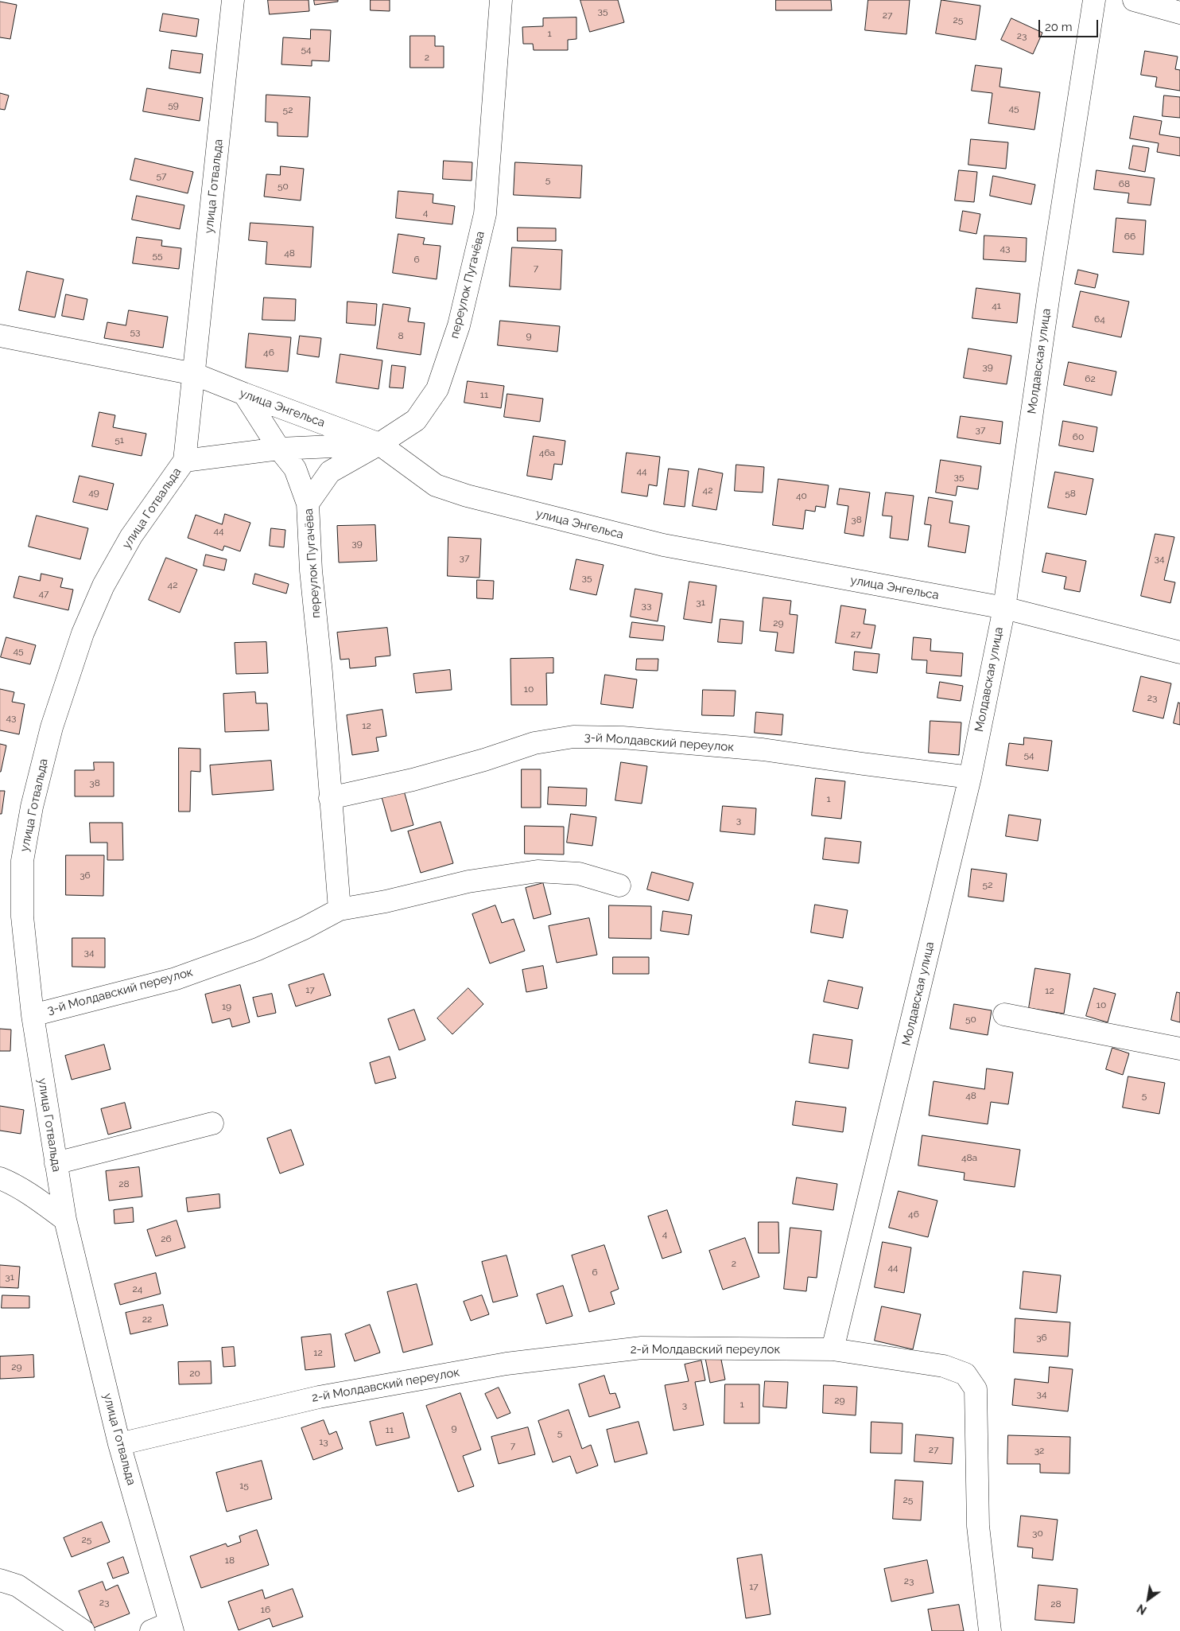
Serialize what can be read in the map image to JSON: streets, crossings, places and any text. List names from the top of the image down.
{
  "streets": {
    "street": [
      "улица Готвальда",
      "переулок Пугачёва",
      "Молдавская улица",
      "улица Энгельса",
      "3-й Молдавский переулок",
      "2-й Молдавский переулок"
    ]
  },
  "crossings": [
    ["улица Готвальда", "улица Энгельса"],
    ["улица Готвальда", "3-й Молдавский переулок"],
    ["улица Готвальда", "2-й Молдавский переулок"],
    ["переулок Пугачёва", "улица Энгельса"],
    ["переулок Пугачёва", "3-й Молдавский переулок"],
    ["Молдавская улица", "улица Энгельса"],
    ["Молдавская улица", "3-й Молдавский переулок"],
    ["Молдавская улица", "2-й Молдавский переулок"]
  ],
  "house_numbers": [
    "35",
    "27",
    "25",
    "1",
    "23",
    "54",
    "2",
    "59",
    "45",
    "52",
    "57",
    "5",
    "68",
    "50",
    "4",
    "66",
    "43",
    "48",
    "55",
    "6",
    "7",
    "41",
    "64",
    "53",
    "8",
    "9",
    "46",
    "39",
    "62",
    "11",
    "37",
    "60",
    "51",
    "46а",
    "44",
    "35",
    "42",
    "49",
    "58",
    "40",
    "38",
    "44",
    "39",
    "37",
    "34",
    "35",
    "42",
    "47",
    "31",
    "33",
    "29",
    "27",
    "45",
    "10",
    "23",
    "43",
    "12",
    "54",
    "38",
    "1",
    "3",
    "36",
    "52",
    "34",
    "17",
    "12",
    "10",
    "19",
    "50",
    "48",
    "5",
    "48а",
    "28",
    "46",
    "4",
    "26",
    "2",
    "44",
    "6",
    "31",
    "24",
    "22",
    "36",
    "12",
    "29",
    "20",
    "34",
    "29",
    "1",
    "3",
    "9",
    "11",
    "5",
    "13",
    "7",
    "27",
    "32",
    "15",
    "25",
    "30",
    "25",
    "18",
    "23",
    "17",
    "23",
    "28",
    "16"
  ],
  "scale_bar": "20 m",
  "north": "bottom left"
}
